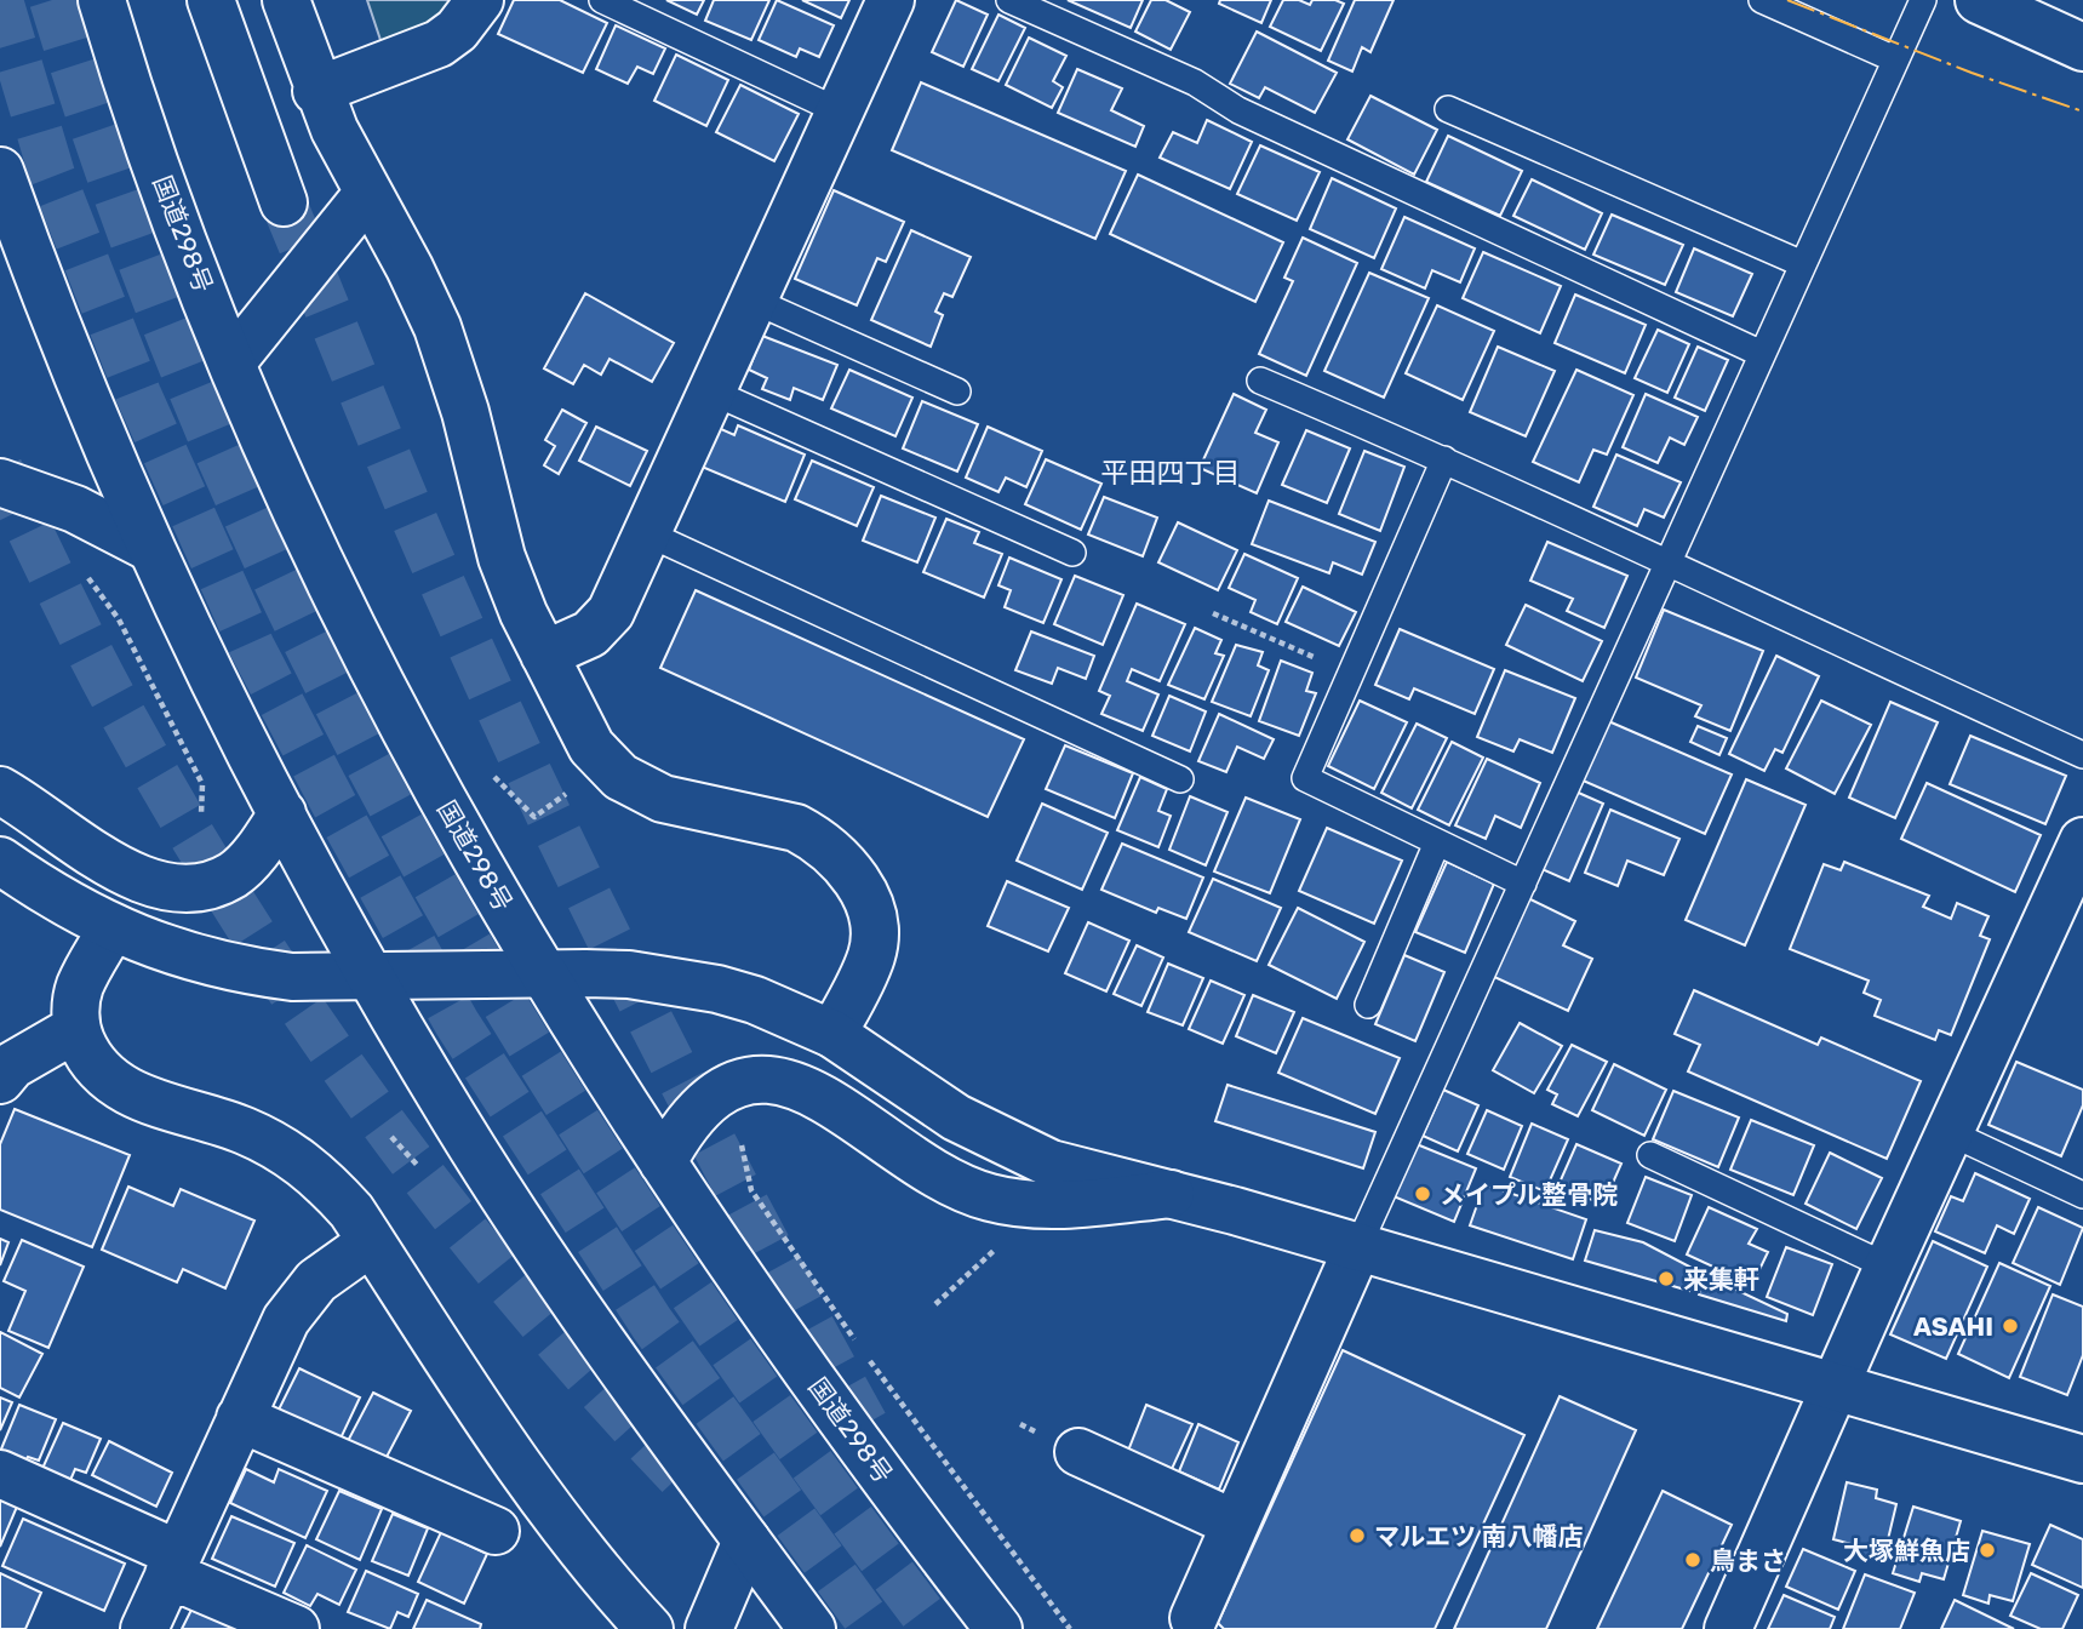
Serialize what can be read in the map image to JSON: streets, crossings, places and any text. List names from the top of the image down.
{
  "streets": {
    "main road": ["国道298号"]
  },
  "districts": ["平田四丁目"],
  "places": [
    "メイプル整骨院",
    "来集軒",
    "ASAHI",
    "マルエツ 南八幡店",
    "大塚鮮魚店",
    "鳥まさ"
  ]
}
